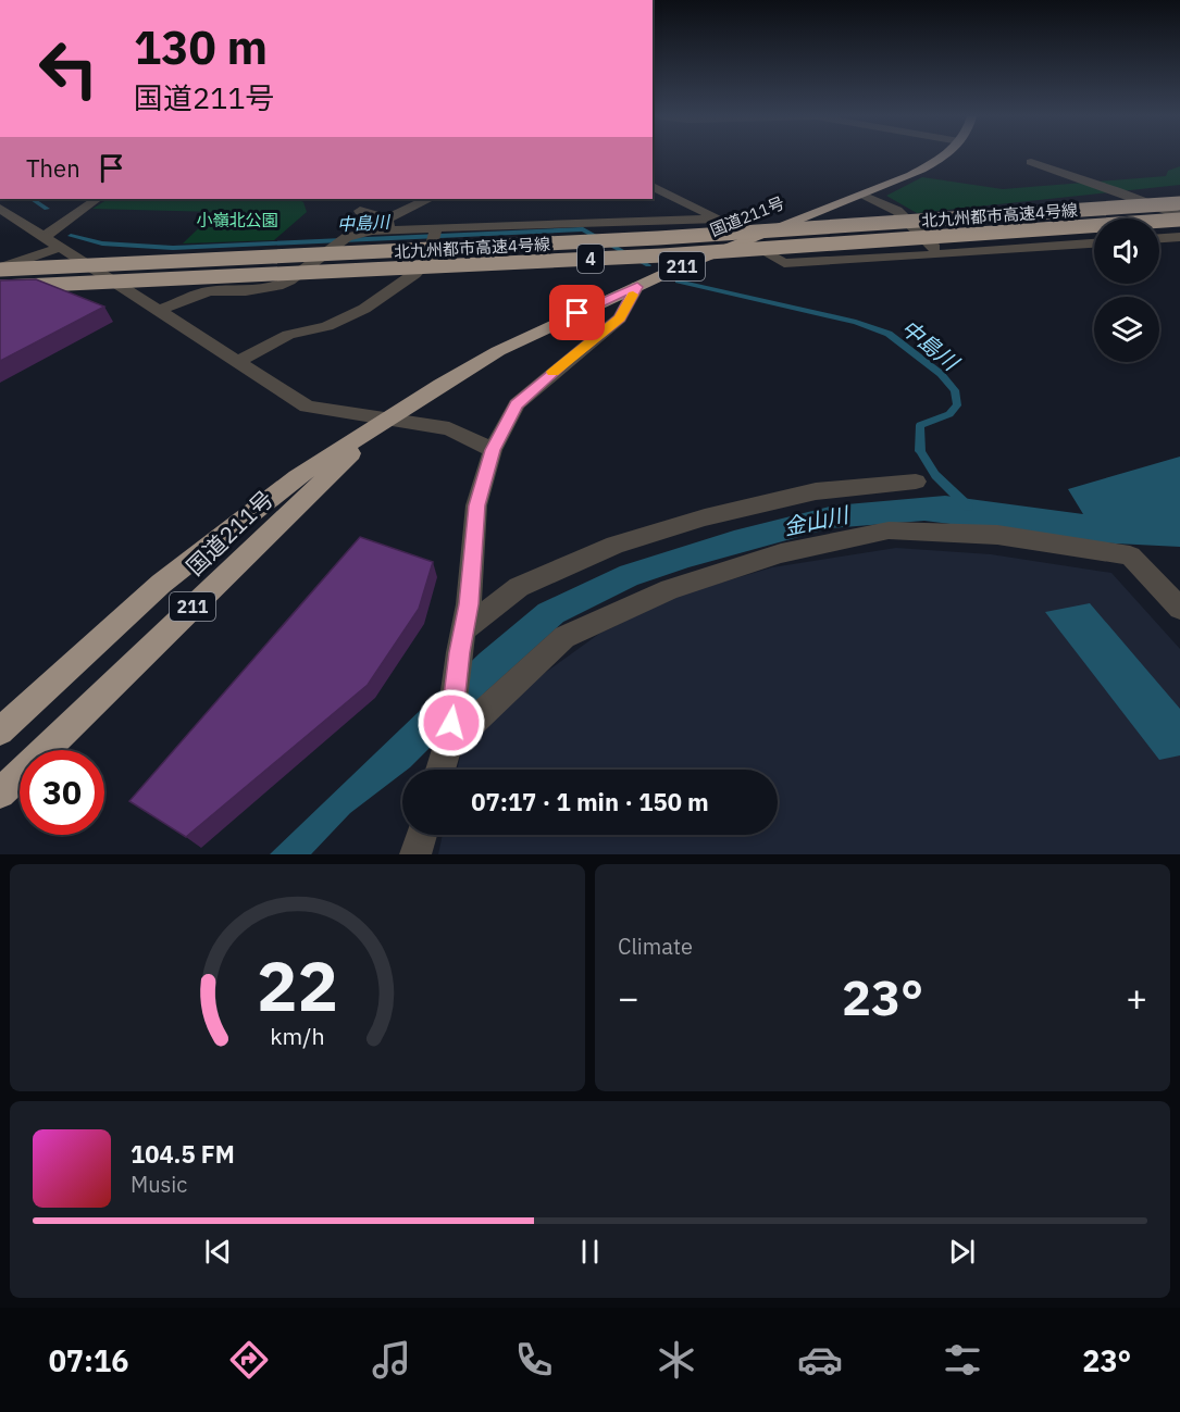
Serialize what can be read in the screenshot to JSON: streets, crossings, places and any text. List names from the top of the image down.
{
  "streets": {
    "highway": [
      "北九州都市高速4号線",
      "国道211号",
      "4",
      "211"
    ]
  },
  "water": ["中島川", "金山川"],
  "parks": ["小嶺北公園"],
  "page": {
    "turn": ["130 m", "国道211号"],
    "then": "Then",
    "limit": "30",
    "trip": "07:17 · 1 min · 150 m",
    "tile": "Climate",
    "heat": ["−", "23°", "+"],
    "song": ["104.5 FM", "Music"],
    "tabs": ["07:16", "23°"],
    "gauge": ["22", "km/h"]
  }
}
